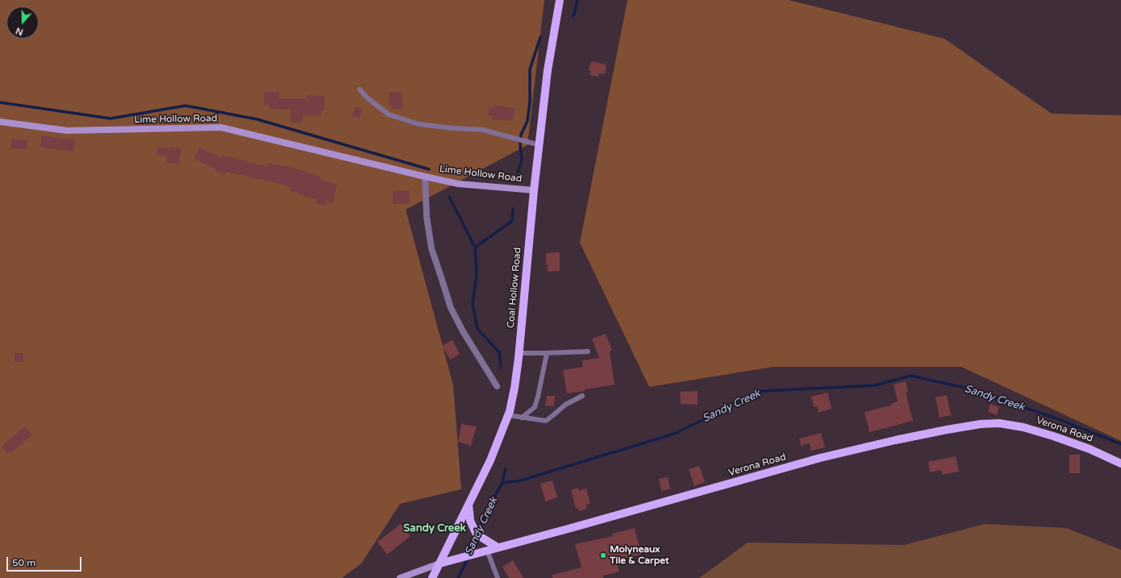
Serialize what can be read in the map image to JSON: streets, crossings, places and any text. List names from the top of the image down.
{
  "streets": {
    "main road": ["Coal Hollow Road", "Verona Road"],
    "street": ["Lime Hollow Road"]
  },
  "crossings": [
    ["Lime Hollow Road", "Coal Hollow Road"],
    ["Coal Hollow Road", "Verona Road"]
  ],
  "districts": ["Sandy Creek"],
  "water": ["Sandy Creek"],
  "places": ["Molyneaux Tile & Carpet"],
  "scale_bar": "50 m",
  "north": "bottom"
}
